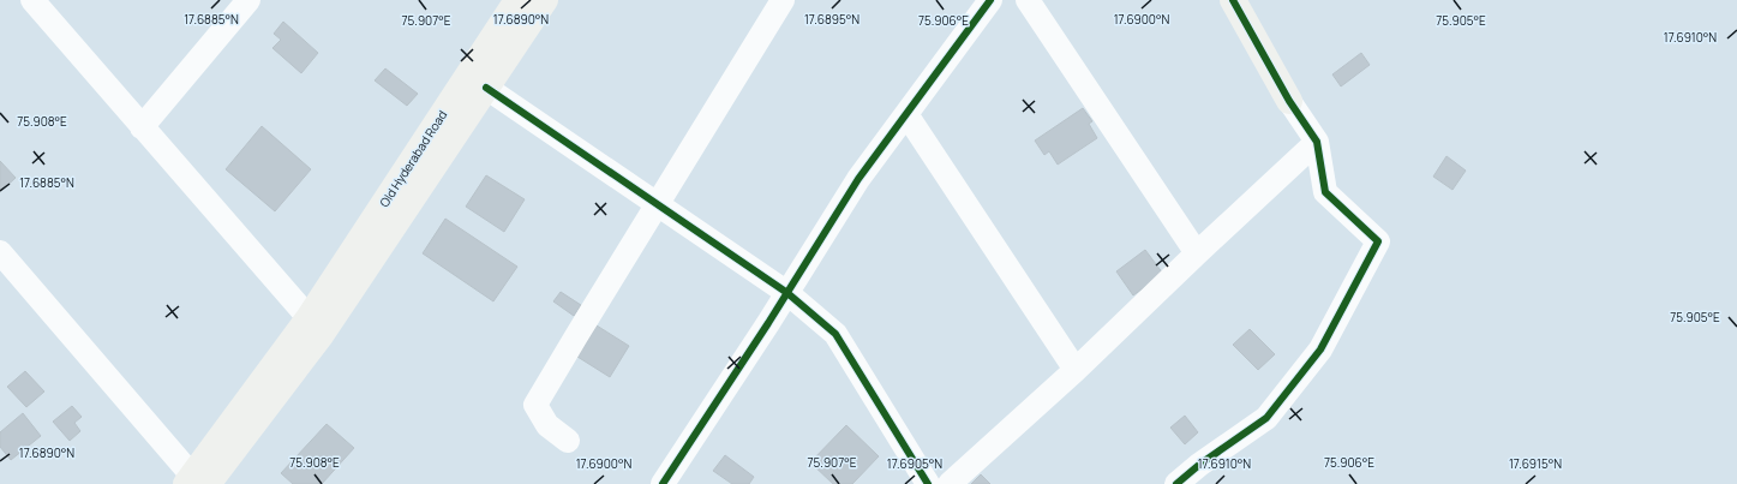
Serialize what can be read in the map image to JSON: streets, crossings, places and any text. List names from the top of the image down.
{
  "streets": {
    "main road": ["Old Hyderabad Road"]
  },
  "coordinates": [
    "17.6885°N",
    "17.6890°N",
    "17.6895°N",
    "17.6900°N",
    "75.905°E",
    "75.907°E",
    "75.906°E",
    "17.6910°N",
    "75.908°E",
    "17.6905°N",
    "17.6915°N"
  ]
}
